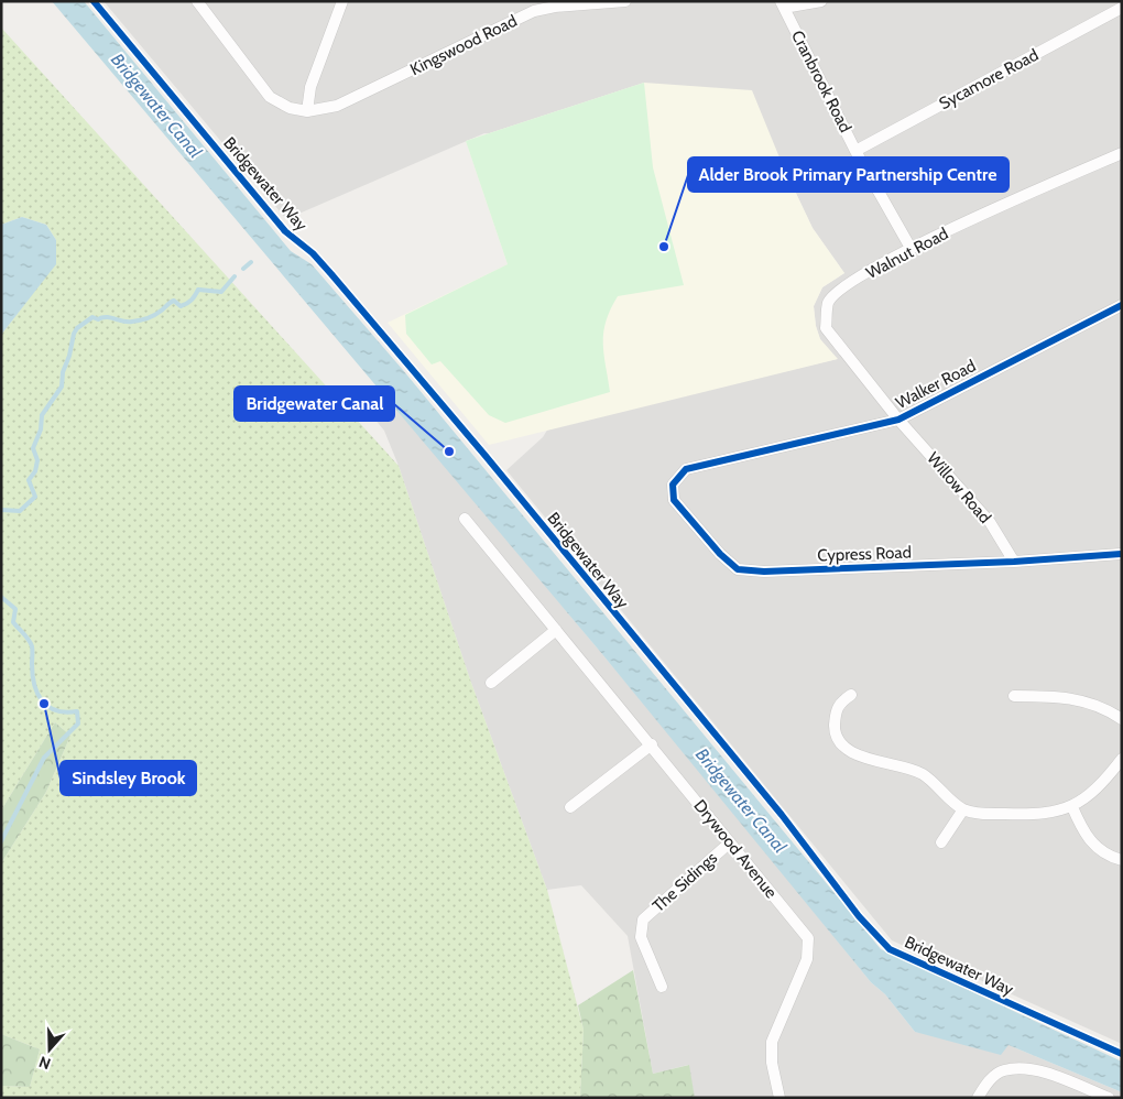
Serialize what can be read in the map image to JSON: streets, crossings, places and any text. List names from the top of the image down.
{
  "streets": {
    "street": [
      "Kingswood Road",
      "Sycamore Road",
      "Cranbrook Road",
      "Walnut Road",
      "Walker Road",
      "Willow Road",
      "Cypress Road",
      "Drywood Avenue",
      "The Sidings"
    ],
    "cycle path": ["Bridgewater Way"]
  },
  "crossings": [
    ["Sycamore Road", "Cranbrook Road"],
    ["Cranbrook Road", "Walnut Road"],
    ["Walnut Road", "Walker Road"],
    ["Walnut Road", "Willow Road"],
    ["Walker Road", "Willow Road"],
    ["Walker Road", "Cypress Road"],
    ["Willow Road", "Cypress Road"],
    ["Drywood Avenue", "The Sidings"]
  ],
  "water": ["Bridgewater Canal"],
  "places": ["Alder Brook Primary Partnership Centre", "Bridgewater Canal", "Sindsley Brook"],
  "north": "bottom"
}
